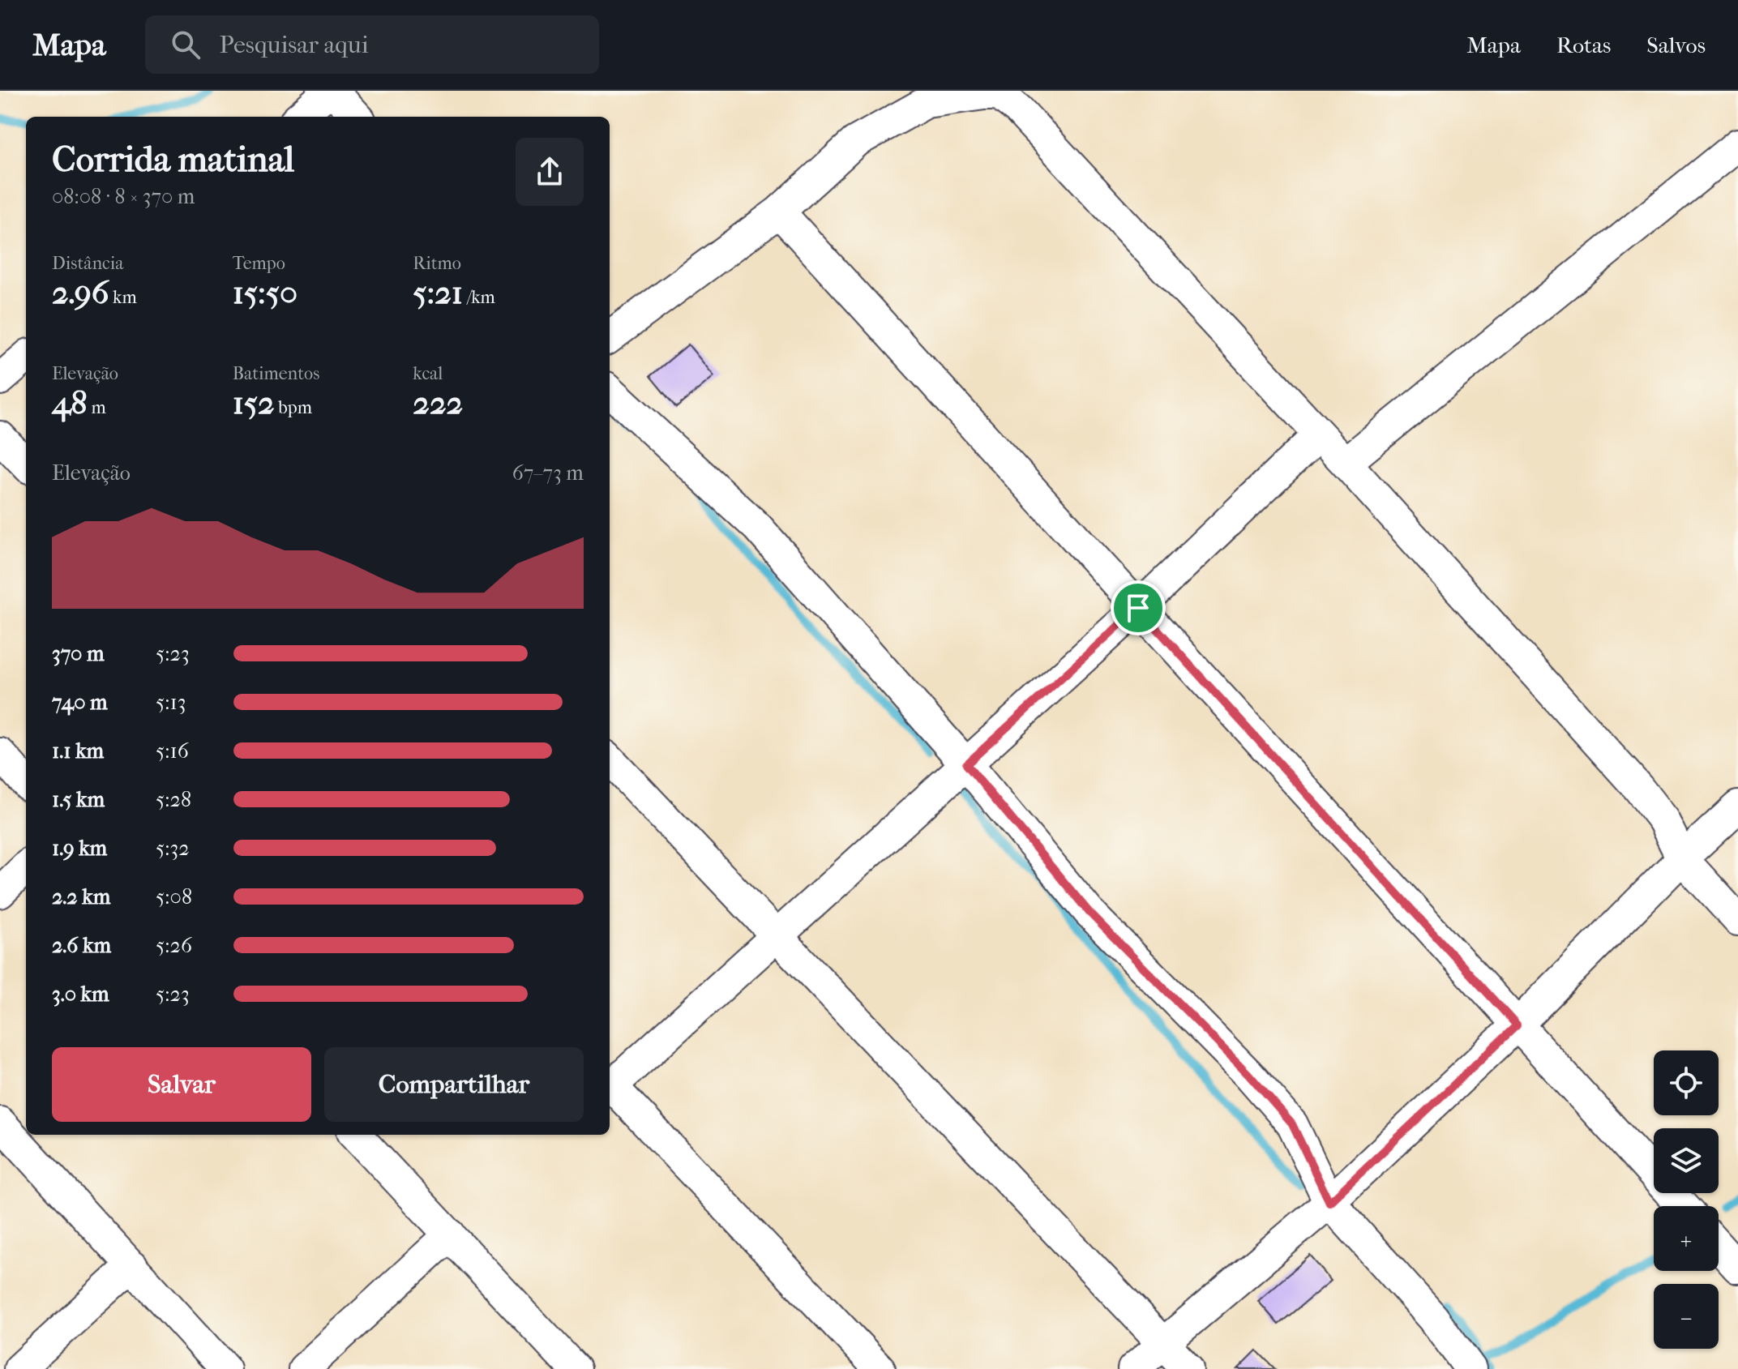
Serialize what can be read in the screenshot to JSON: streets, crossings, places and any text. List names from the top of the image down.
{
  "page": {
    "header": "Mapa",
    "search": "Pesquisar aqui",
    "nav": ["Mapa", "Rotas", "Salvos"],
    "heading": ["Corrida matinal", "08:08 · 8 × 370 m"],
    "stats": [
      ["Distância", "2.96 km"],
      ["Tempo", "15:50"],
      ["Ritmo", "5:21 /km"],
      ["Elevação", "48 m"],
      ["Batimentos", "152 bpm"],
      ["kcal", "222"]
    ],
    "chart": ["Elevação", "67–73 m"],
    "list": [
      {
        "name": "370 m",
        "note": "5:23"
      },
      {
        "name": "740 m",
        "note": "5:13"
      },
      {
        "name": "1.1 km",
        "note": "5:16"
      },
      {
        "name": "1.5 km",
        "note": "5:28"
      },
      {
        "name": "1.9 km",
        "note": "5:32"
      },
      {
        "name": "2.2 km",
        "note": "5:08"
      },
      {
        "name": "2.6 km",
        "note": "5:26"
      },
      {
        "name": "3.0 km",
        "note": "5:23"
      }
    ],
    "buttons": ["Salvar", "Compartilhar"],
    "map_buttons": ["+", "−"]
  }
}
